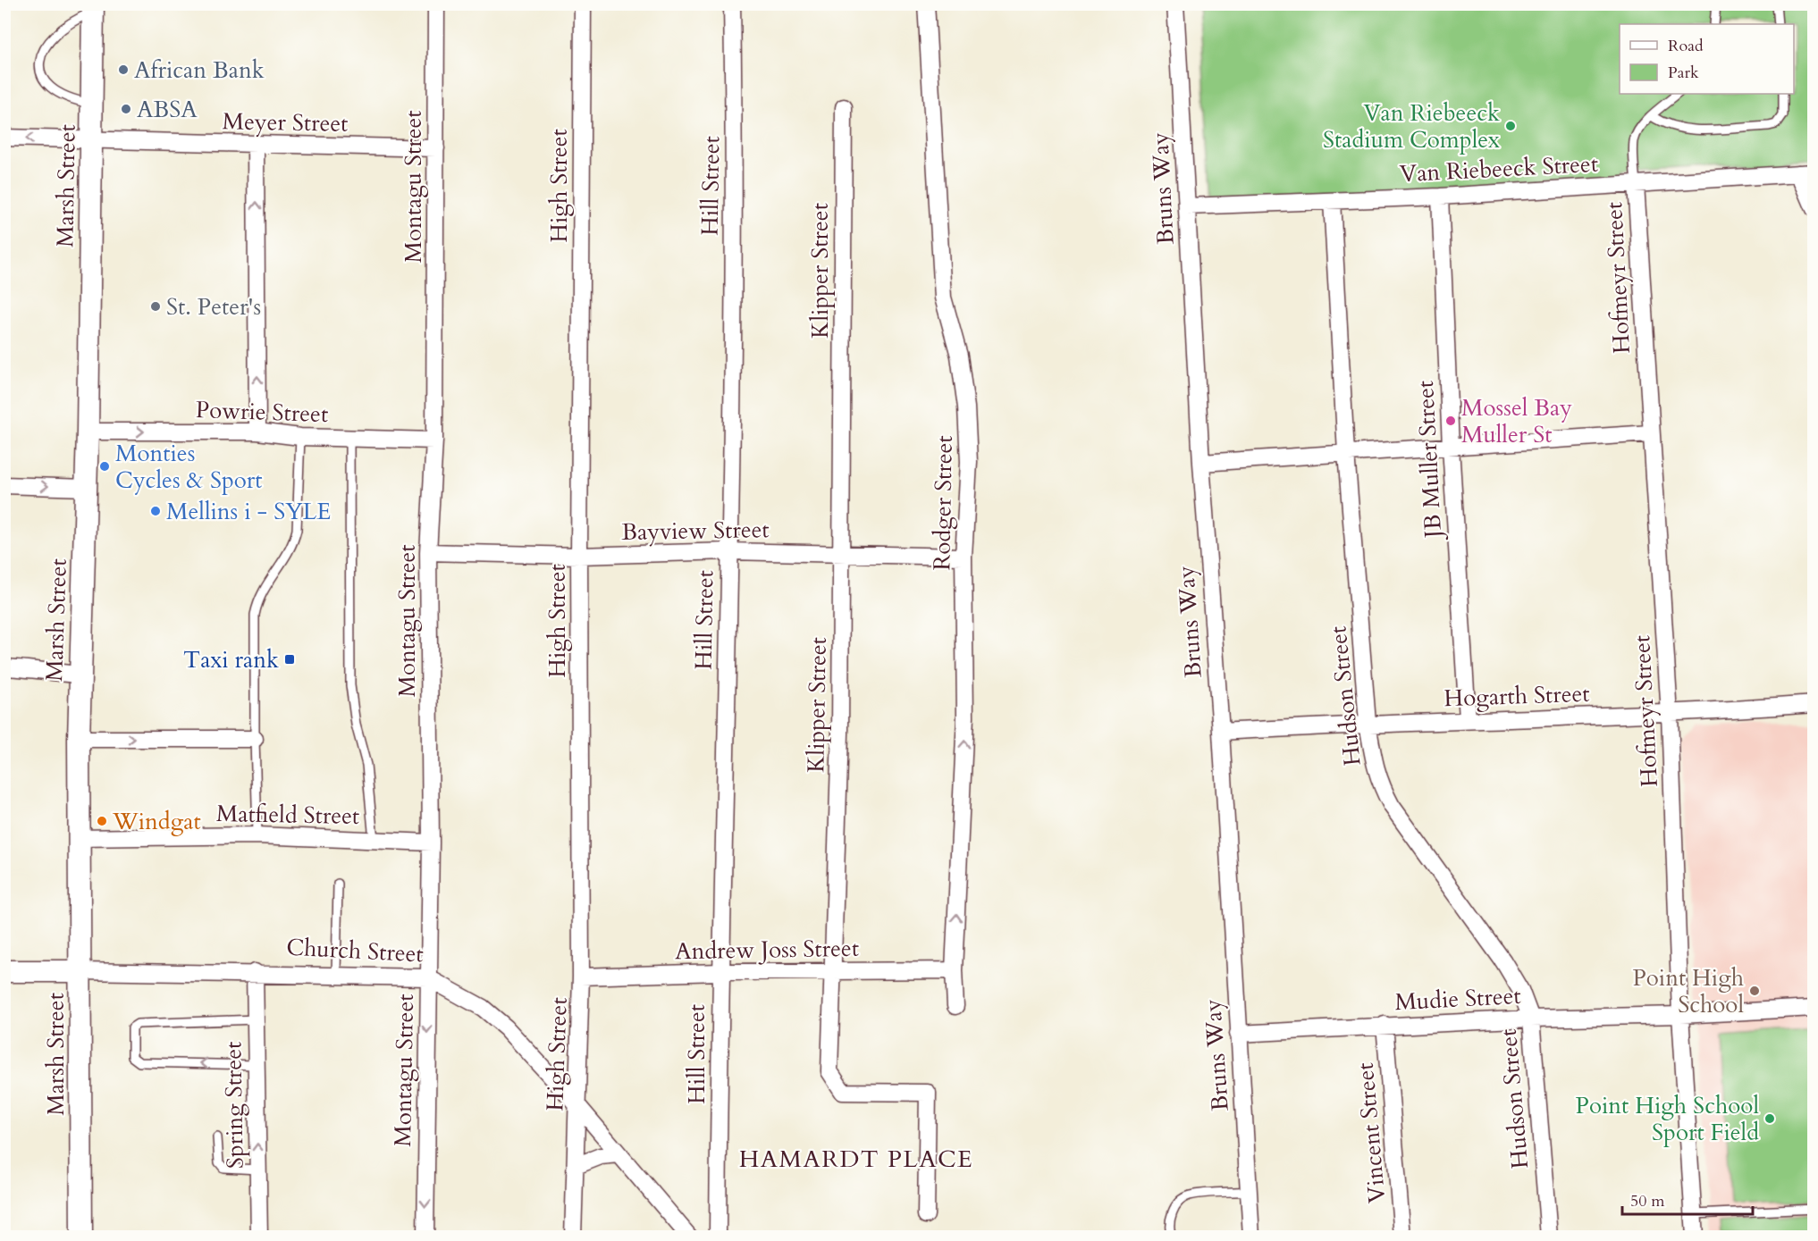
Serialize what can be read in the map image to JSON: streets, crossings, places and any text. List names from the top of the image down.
{
  "streets": {
    "street": [
      "Meyer Street",
      "Van Riebeeck Street",
      "Marsh Street",
      "High Street",
      "Hill Street",
      "Montagu Street",
      "Bruns Way",
      "Klipper Street",
      "Hofmeyr Street",
      "Powrie Street",
      "JB Muller Street",
      "Rodger Street",
      "Bayview Street",
      "Hudson Street",
      "Hogarth Street",
      "Matfield Street",
      "Andrew Joss Street",
      "Church Street",
      "Mudie Street",
      "Spring Street",
      "Vincent Street"
    ]
  },
  "crossings": [
    ["Meyer Street", "Marsh Street"],
    ["Meyer Street", "Montagu Street"],
    ["Van Riebeeck Street", "Bruns Way"],
    ["Van Riebeeck Street", "Hofmeyr Street"],
    ["Van Riebeeck Street", "JB Muller Street"],
    ["Van Riebeeck Street", "Hudson Street"],
    ["Marsh Street", "Powrie Street"],
    ["Marsh Street", "Matfield Street"],
    ["Marsh Street", "Church Street"],
    ["High Street", "Bayview Street"],
    ["High Street", "Andrew Joss Street"],
    ["High Street", "Church Street"],
    ["Hill Street", "Bayview Street"],
    ["Hill Street", "Andrew Joss Street"],
    ["Montagu Street", "Powrie Street"],
    ["Montagu Street", "Bayview Street"],
    ["Montagu Street", "Matfield Street"],
    ["Montagu Street", "Church Street"],
    ["Bruns Way", "Hogarth Street"],
    ["Bruns Way", "Mudie Street"],
    ["Klipper Street", "Bayview Street"],
    ["Klipper Street", "Andrew Joss Street"],
    ["Hofmeyr Street", "Hogarth Street"],
    ["Hofmeyr Street", "Mudie Street"],
    ["JB Muller Street", "Hogarth Street"],
    ["Rodger Street", "Bayview Street"],
    ["Rodger Street", "Andrew Joss Street"],
    ["Hudson Street", "Hogarth Street"],
    ["Hudson Street", "Mudie Street"],
    ["Church Street", "Spring Street"],
    ["Mudie Street", "Vincent Street"]
  ],
  "one_way": ["Powrie Street", "Rodger Street", "Spring Street"],
  "districts": ["HAMARDT PLACE"],
  "places": {
    "other": [
      "African Bank",
      "ABSA",
      "Van Riebeeck Stadium Complex",
      "St. Peter's",
      "Mossel Bay Muller St",
      "Monties Cycles & Sport",
      "Mellins i - SYLE",
      "Windgat",
      "Point High School",
      "Point High School Sport Field"
    ],
    "transit": ["Taxi rank"]
  },
  "legend": ["Road", "Park"],
  "scale_bar": "50 m"
}
